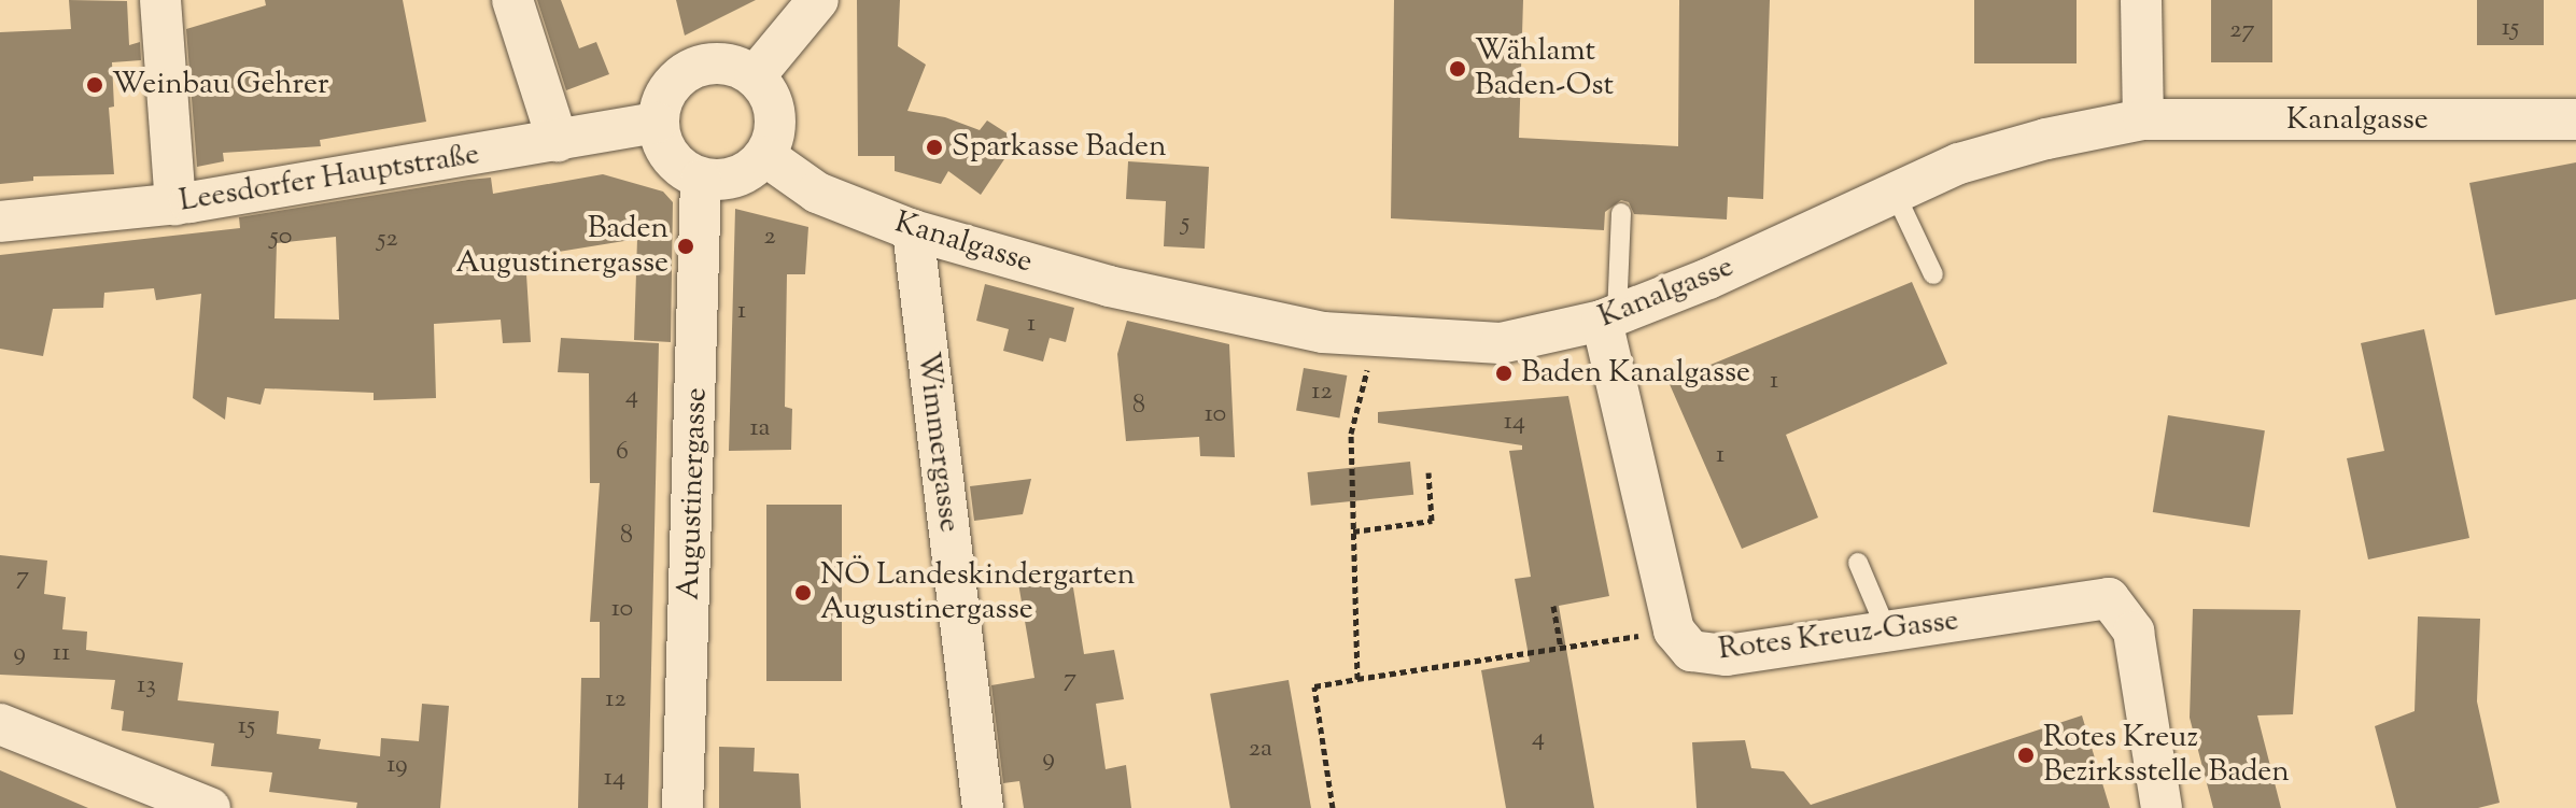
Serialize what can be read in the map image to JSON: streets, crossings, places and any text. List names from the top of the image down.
{
  "streets": {
    "street": [
      "Kanalgasse",
      "Leesdorfer Hauptstraße",
      "Wimmergasse",
      "Augustinergasse",
      "Rotes Kreuz-Gasse"
    ]
  },
  "crossings": [
    ["Kanalgasse", "Leesdorfer Hauptstraße"],
    ["Kanalgasse", "Wimmergasse"],
    ["Kanalgasse", "Augustinergasse"],
    ["Kanalgasse", "Rotes Kreuz-Gasse"],
    ["Leesdorfer Hauptstraße", "Augustinergasse"]
  ],
  "places": [
    "Wählamt Baden-Ost",
    "Weinbau Gehrer",
    "Sparkasse Baden",
    "Baden Augustinergasse",
    "Baden Kanalgasse",
    "NÖ Landeskindergarten Augustinergasse",
    "Rotes Kreuz Bezirksstelle Baden"
  ],
  "house_numbers": [
    "15",
    "27",
    "5",
    "50",
    "2",
    "52",
    "1",
    "1",
    "1",
    "12",
    "4",
    "8",
    "10",
    "14",
    "1a",
    "6",
    "1",
    "8",
    "7",
    "10",
    "9",
    "11",
    "7",
    "13",
    "12",
    "15",
    "4",
    "2a",
    "9",
    "19",
    "14"
  ]
}
